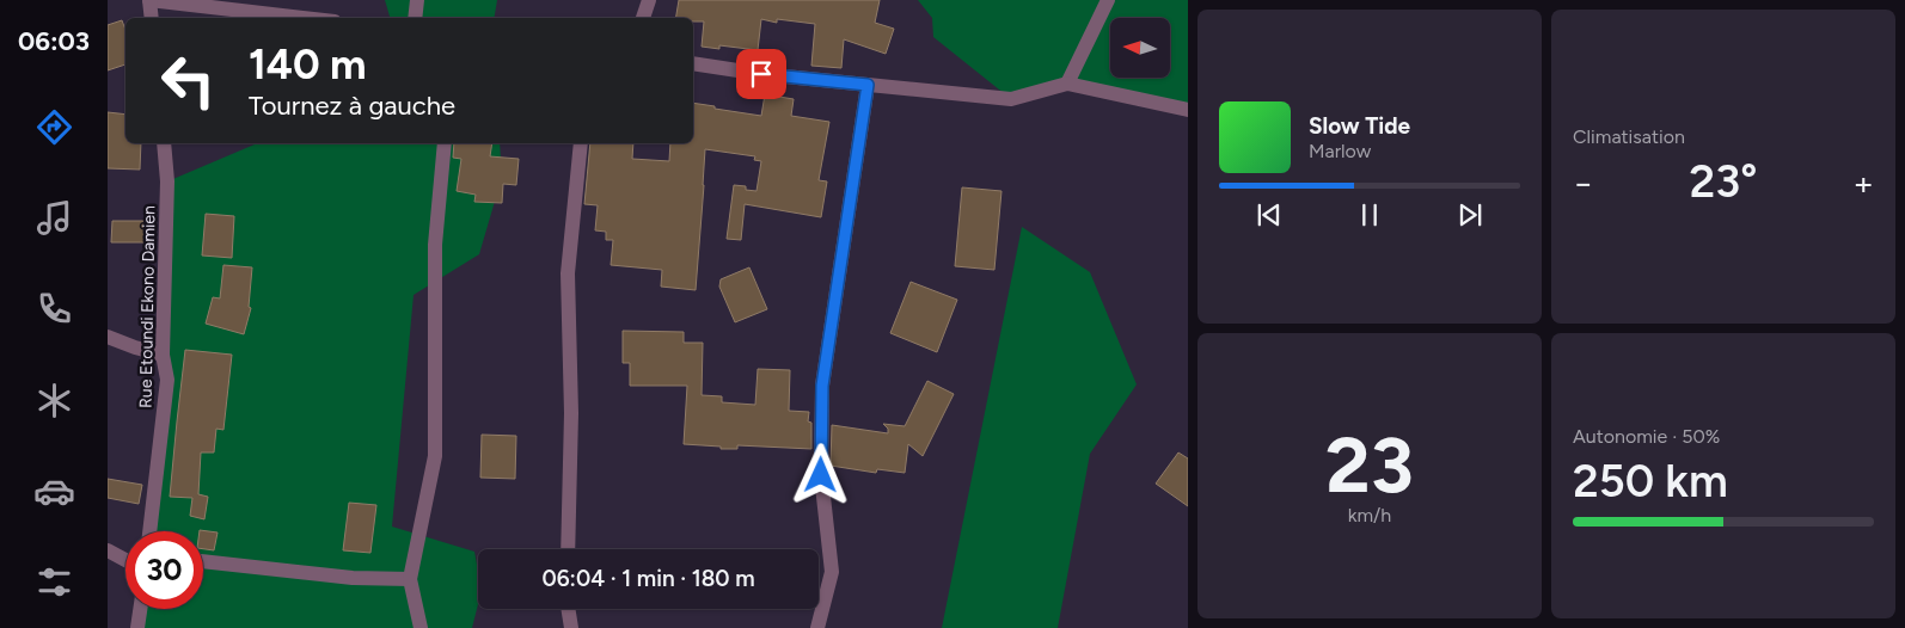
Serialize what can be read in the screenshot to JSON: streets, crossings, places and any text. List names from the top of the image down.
{
  "streets": {
    "street": ["Rue Etoundi Ekono Damien"]
  },
  "north": "left",
  "page": {
    "tabs": "06:03",
    "tile": [
      "Climatisation",
      ["23", "km/h"],
      ["Autonomie · 50%", "250 km"]
    ],
    "turn": ["140 m", "Tournez à gauche"],
    "song": ["Slow Tide", "Marlow"],
    "heat": ["−", "23°", "+"],
    "limit": "30",
    "trip": "06:04 · 1 min · 180 m"
  }
}
